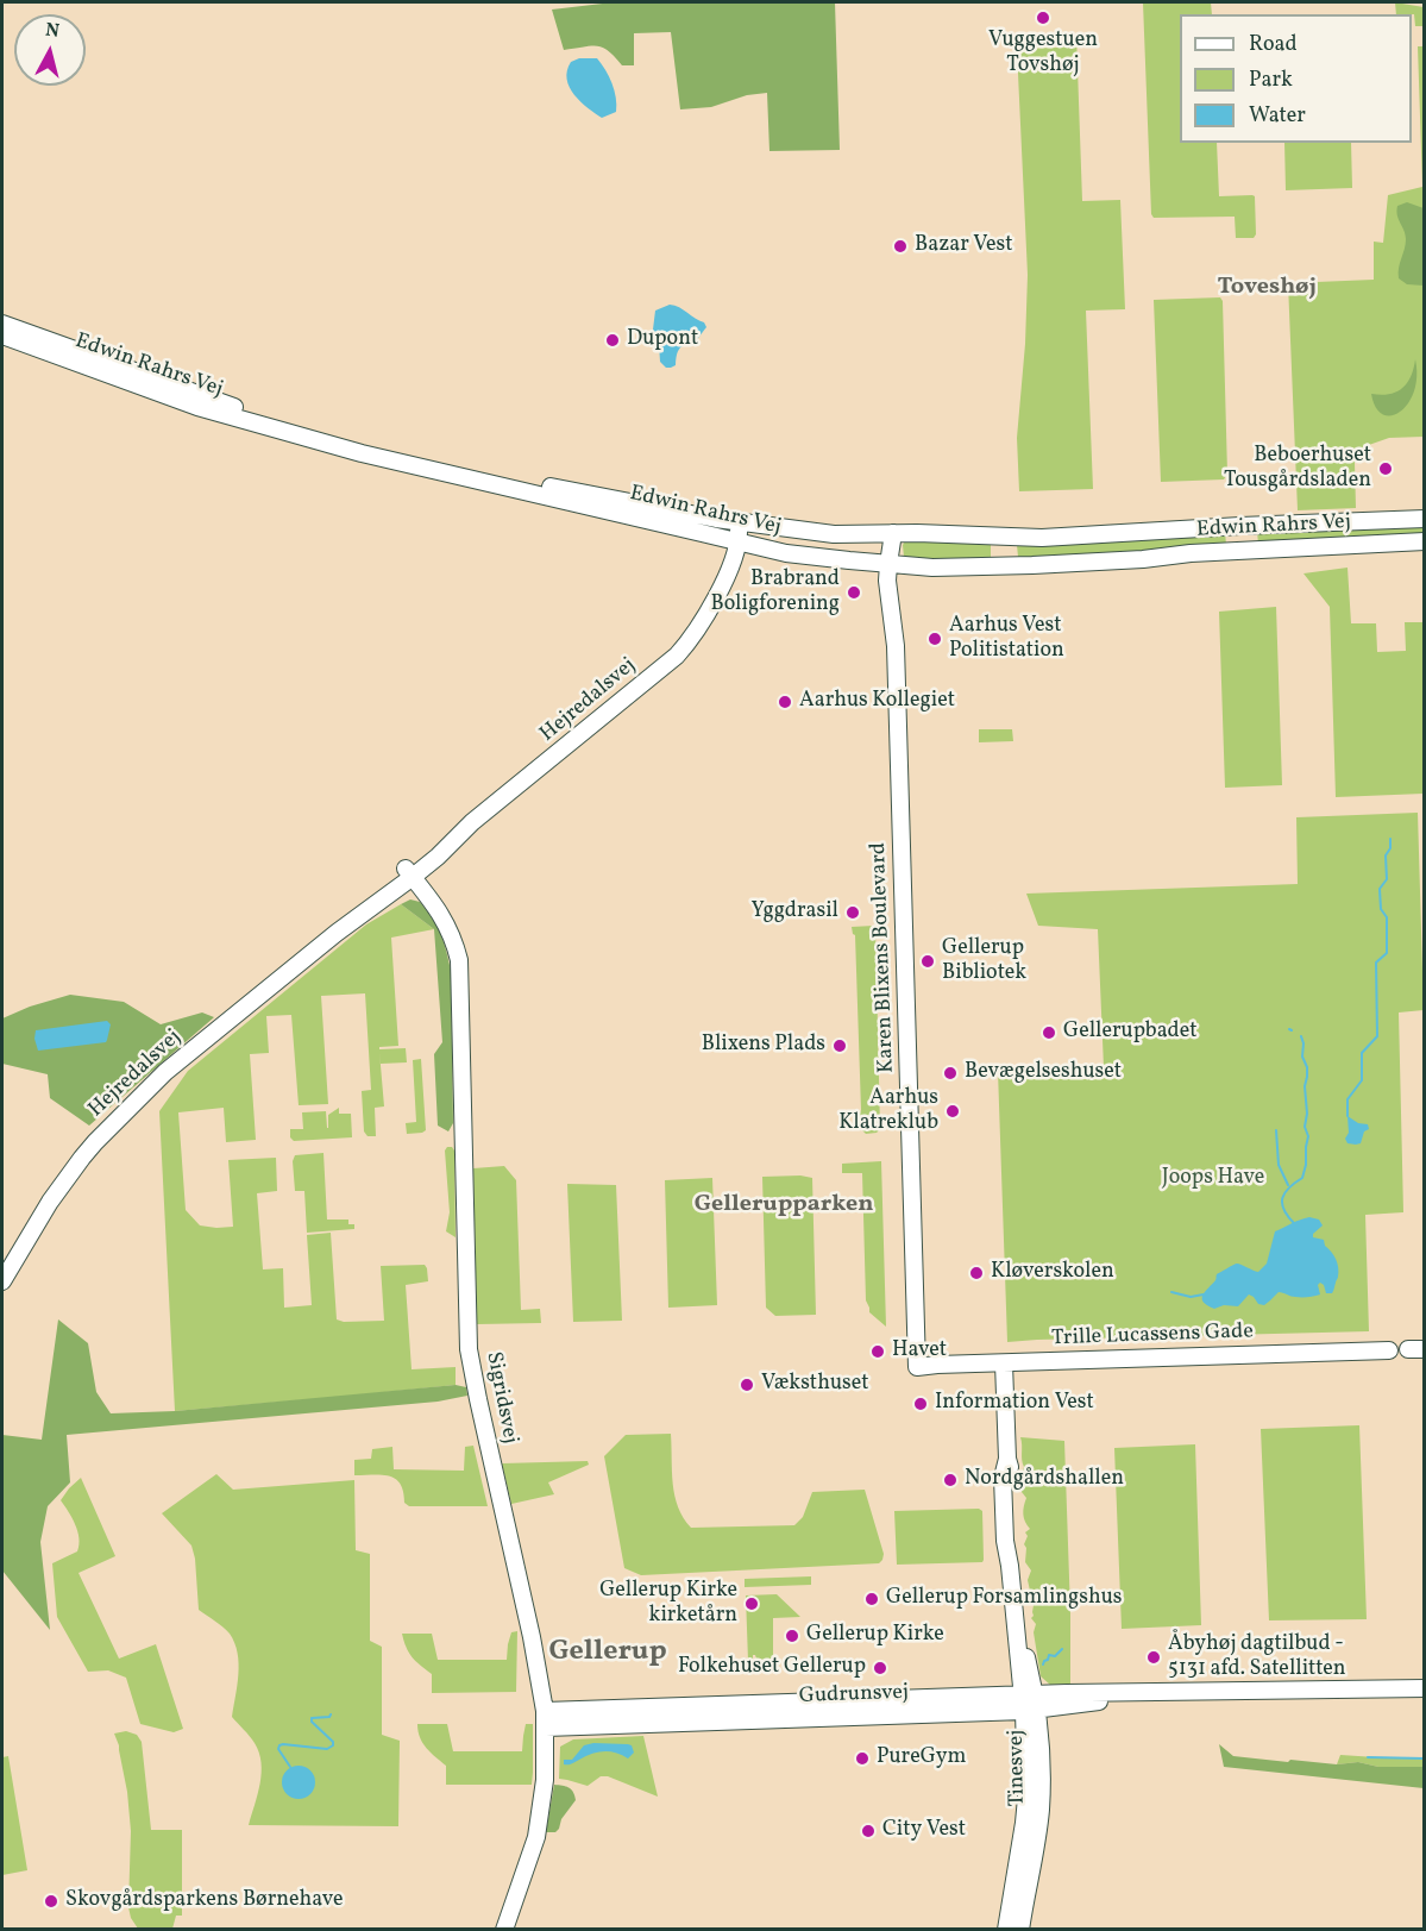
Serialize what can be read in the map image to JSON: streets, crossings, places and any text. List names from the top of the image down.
{
  "streets": {
    "street": [
      "Edwin Rahrs Vej",
      "Hejredalsvej",
      "Karen Blixens Boulevard",
      "Trille Lucassens Gade",
      "Sigridsvej",
      "Gudrunsvej",
      "Tinesvej"
    ]
  },
  "crossings": [
    ["Edwin Rahrs Vej", "Hejredalsvej"],
    ["Edwin Rahrs Vej", "Karen Blixens Boulevard"],
    ["Hejredalsvej", "Sigridsvej"],
    ["Karen Blixens Boulevard", "Trille Lucassens Gade"],
    ["Trille Lucassens Gade", "Tinesvej"],
    ["Sigridsvej", "Gudrunsvej"],
    ["Gudrunsvej", "Tinesvej"]
  ],
  "districts": ["Toveshøj", "Gellerupparken", "Gellerup"],
  "parks": ["Joops Have"],
  "places": [
    "Vuggestuen Tovshøj",
    "Bazar Vest",
    "Dupont",
    "Beboerhuset Tousgårdsladen",
    "Brabrand Boligforening",
    "Aarhus Vest Politistation",
    "Aarhus Kollegiet",
    "Yggdrasil",
    "Gellerup Bibliotek",
    "Gellerupbadet",
    "Blixens Plads",
    "Bevægelseshuset",
    "Aarhus Klatreklub",
    "Kløverskolen",
    "Havet",
    "Væksthuset",
    "Information Vest",
    "Nordgårdshallen",
    "Gellerup Forsamlingshus",
    "Gellerup Kirke kirketårn",
    "Gellerup Kirke",
    "Åbyhøj dagtilbud - 5131 afd. Satellitten",
    "Folkehuset Gellerup",
    "PureGym",
    "City Vest",
    "Skovgårdsparkens Børnehave"
  ],
  "legend": ["Road", "Park", "Water"],
  "north": "top"
}
